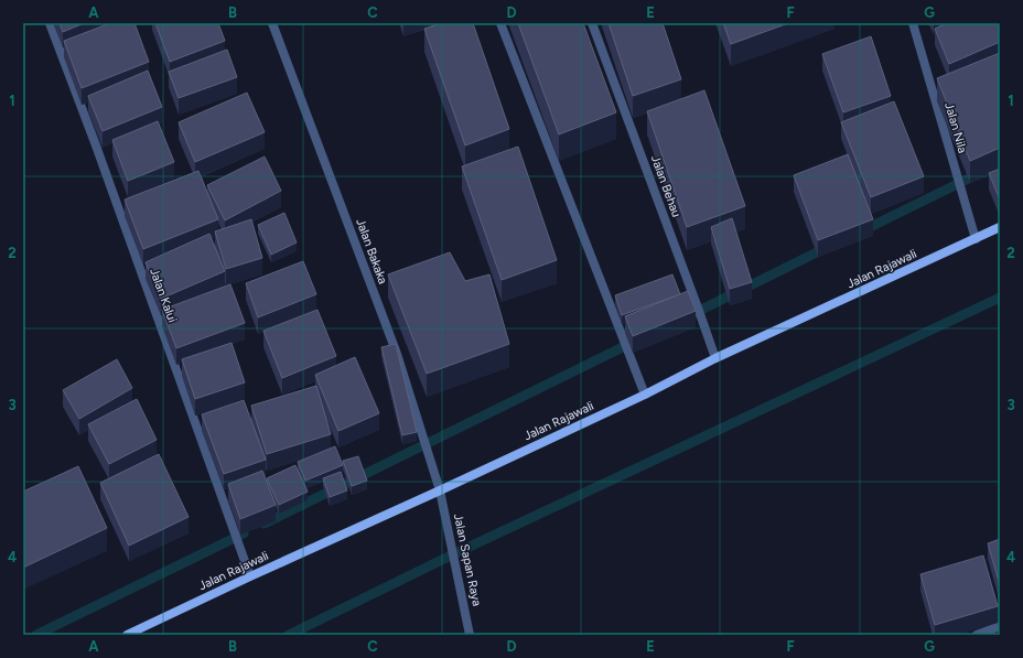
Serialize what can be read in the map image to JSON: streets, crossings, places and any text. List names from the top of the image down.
{
  "streets": {
    "main road": ["Jalan Rajawali"],
    "street": [
      "Jalan Nila",
      "Jalan Behau",
      "Jalan Bakaka",
      "Jalan Kalui",
      "Jalan Sapan Raya"
    ]
  },
  "crossings": [
    ["Jalan Nila", "Jalan Rajawali"],
    ["Jalan Behau", "Jalan Rajawali"],
    ["Jalan Bakaka", "Jalan Rajawali"],
    ["Jalan Bakaka", "Jalan Sapan Raya"],
    ["Jalan Rajawali", "Jalan Kalui"],
    ["Jalan Rajawali", "Jalan Sapan Raya"]
  ],
  "grid": {
    "columns": [
      "A",
      "B",
      "C",
      "D",
      "E",
      "F",
      "G"
    ],
    "rows": [
      "1",
      "2",
      "3",
      "4"
    ]
  }
}
